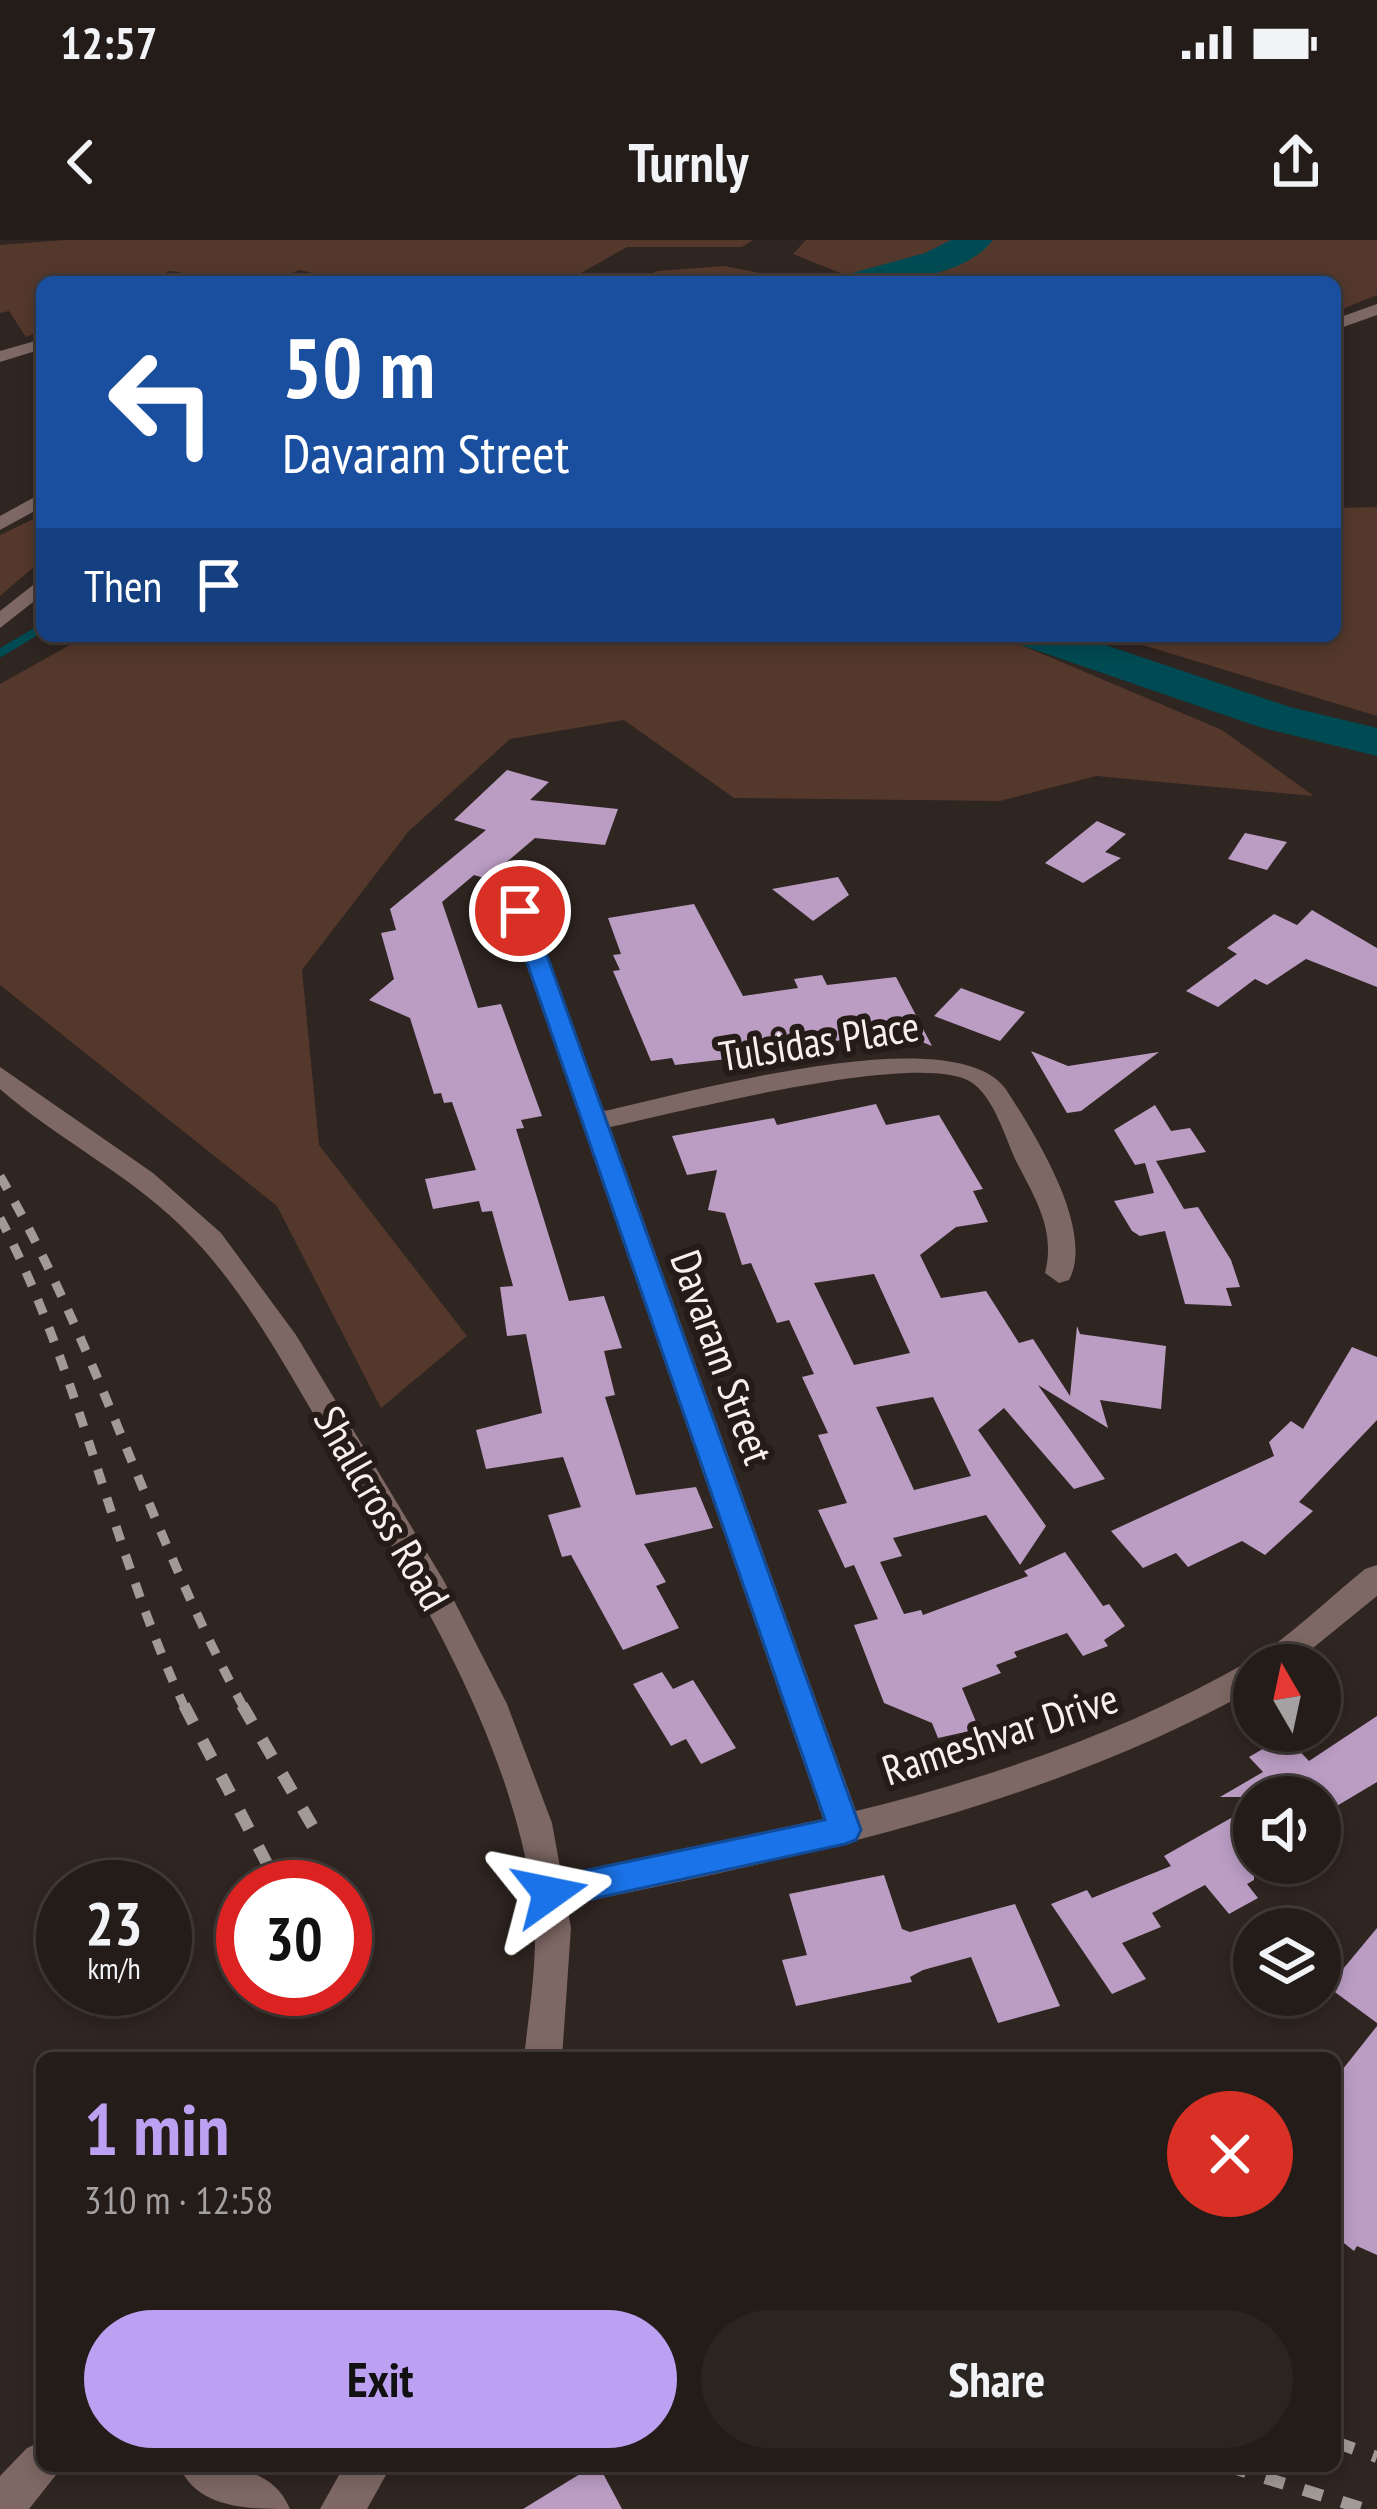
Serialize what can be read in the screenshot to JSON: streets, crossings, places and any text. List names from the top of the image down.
{
  "streets": {
    "street": [
      "Tulsidas Place",
      "Davaram Street",
      "Shallcross Road",
      "Rameshvar Drive"
    ]
  },
  "crossings": [
    ["Tulsidas Place", "Davaram Street"],
    ["Davaram Street", "Rameshvar Drive"],
    ["Shallcross Road", "Rameshvar Drive"]
  ],
  "north": "top",
  "page": {
    "status": "12:57",
    "header": "Turnly",
    "turn": ["50 m", "Davaram Street"],
    "then": "Then",
    "speed": "23 km/h",
    "limit": "30",
    "heading": ["1 min", "310 m · 12:58"],
    "buttons": ["Exit", "Share"]
  }
}
